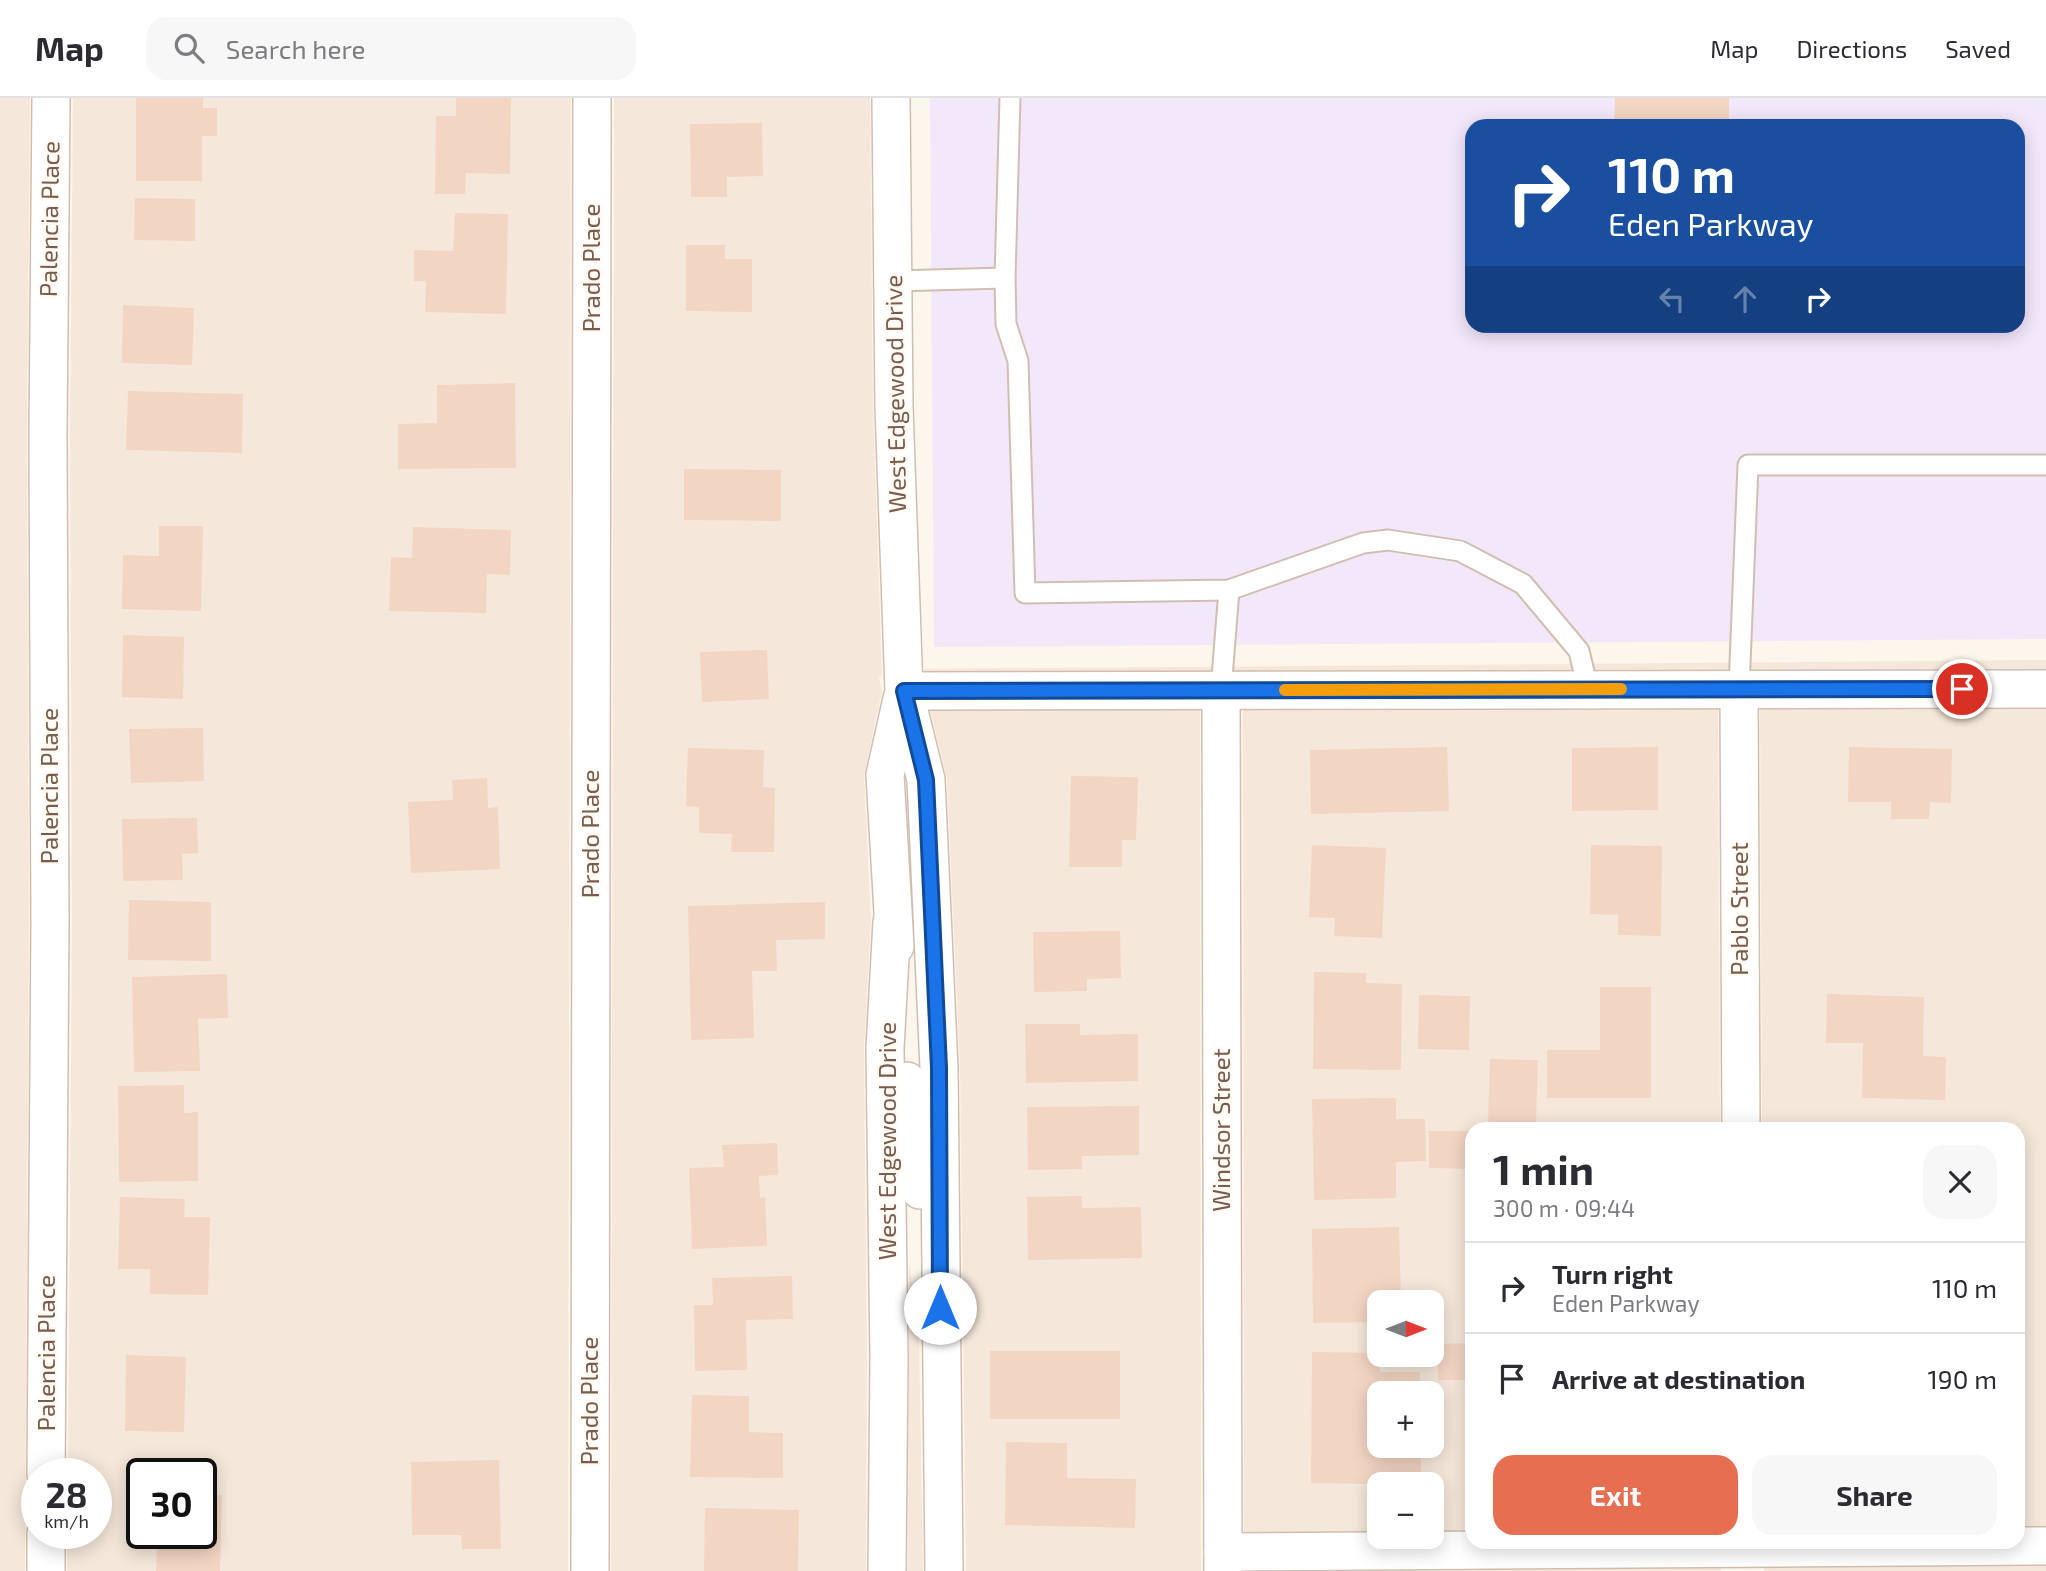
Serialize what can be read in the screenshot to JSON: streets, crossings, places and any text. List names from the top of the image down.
{
  "streets": {
    "street": [
      "Palencia Place",
      "Prado Place",
      "West Edgewood Drive",
      "Pablo Street",
      "Windsor Street"
    ]
  },
  "north": "right",
  "page": {
    "header": "Map",
    "search": "Search here",
    "nav": ["Map", "Directions", "Saved"],
    "turn": ["110 m", "Eden Parkway"],
    "heading": ["1 min", "300 m · 09:44"],
    "list": [
      {
        "name": "Turn right",
        "note": "Eden Parkway",
        "value": "110 m"
      },
      {
        "name": "Arrive at destination",
        "value": "190 m"
      }
    ],
    "map_buttons": ["+", "−"],
    "buttons": ["Exit", "Share"],
    "speed": "28 km/h",
    "limit": "30"
  }
}
